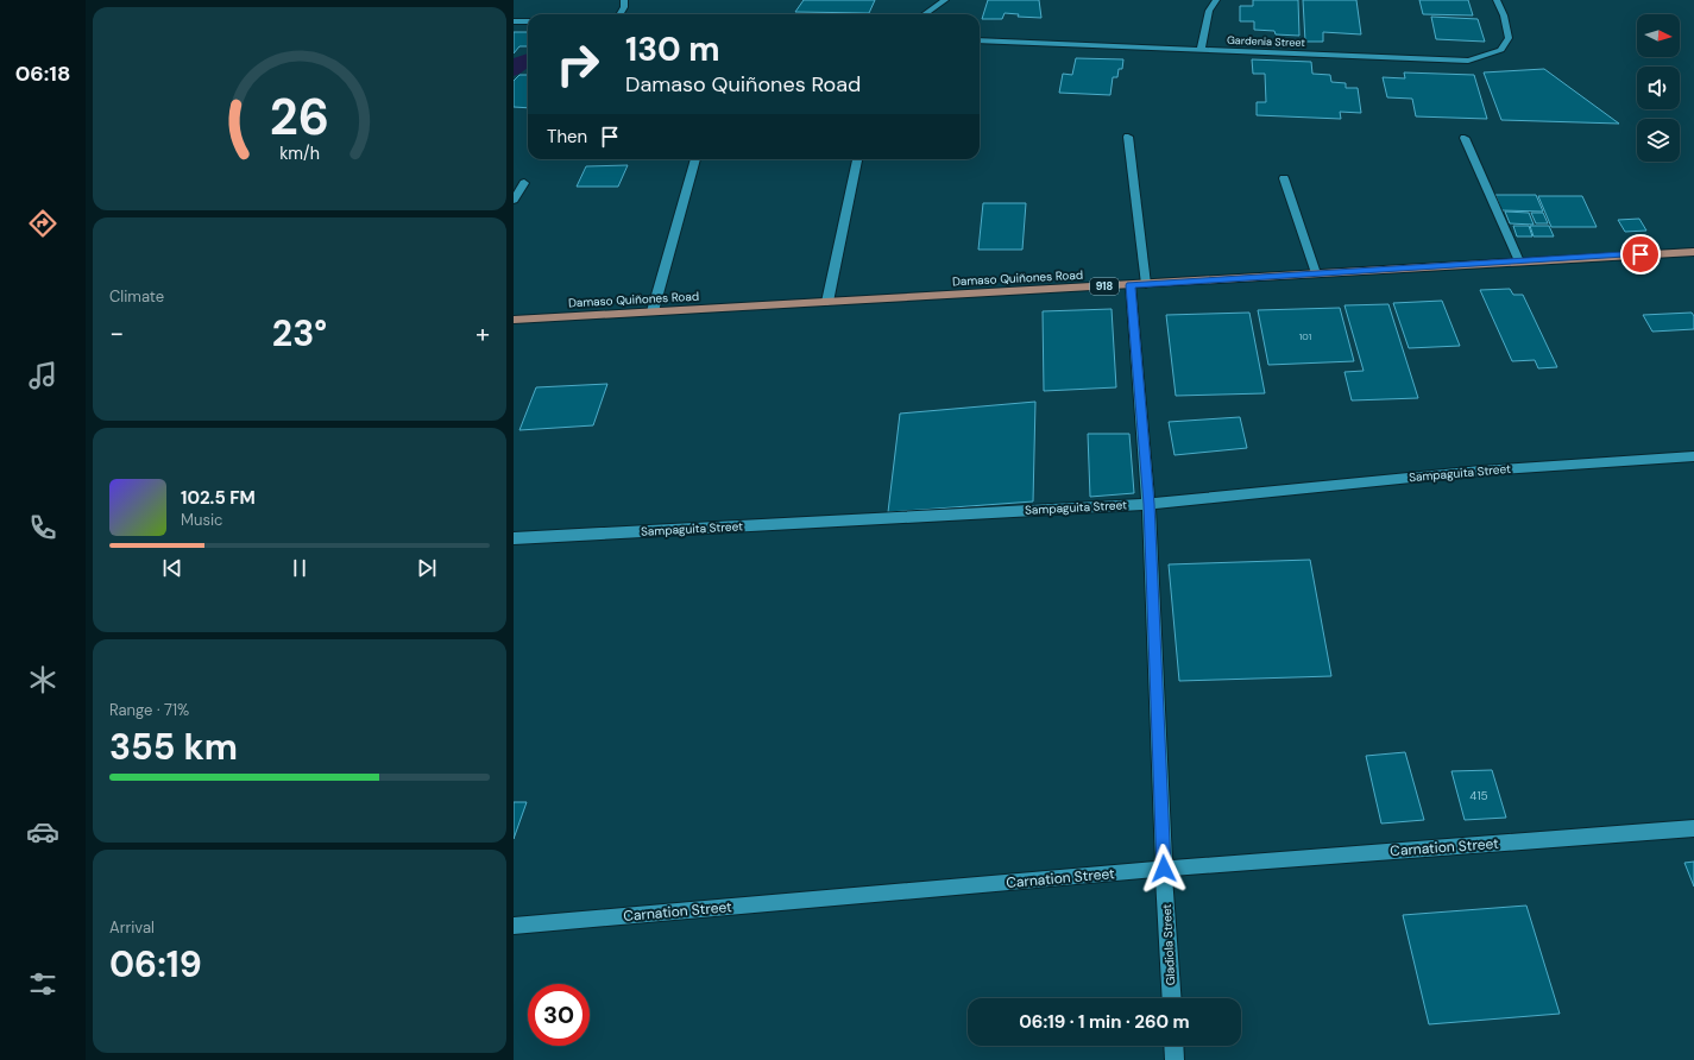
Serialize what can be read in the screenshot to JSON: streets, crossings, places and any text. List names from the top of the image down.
{
  "streets": {
    "main road": ["Damaso Quiñones Road", "918"],
    "street": [
      "Gardenia Street",
      "Sampaguita Street",
      "Carnation Street",
      "Gladiola Street"
    ]
  },
  "crossings": [
    ["Damaso Quiñones Road", "Gladiola Street"],
    ["Sampaguita Street", "Gladiola Street"],
    ["Carnation Street", "Gladiola Street"]
  ],
  "house_numbers": ["101", "415"],
  "north": "right",
  "page": {
    "tabs": "06:18",
    "turn": ["130 m", "Damaso Quiñones Road"],
    "then": "Then",
    "tile": [
      "Climate",
      ["Range · 71%", "355 km"],
      ["Arrival", "06:19"]
    ],
    "heat": ["−", "23°", "+"],
    "song": ["102.5 FM", "Music"],
    "limit": "30",
    "trip": "06:19 · 1 min · 260 m",
    "gauge": ["26", "km/h"]
  }
}
